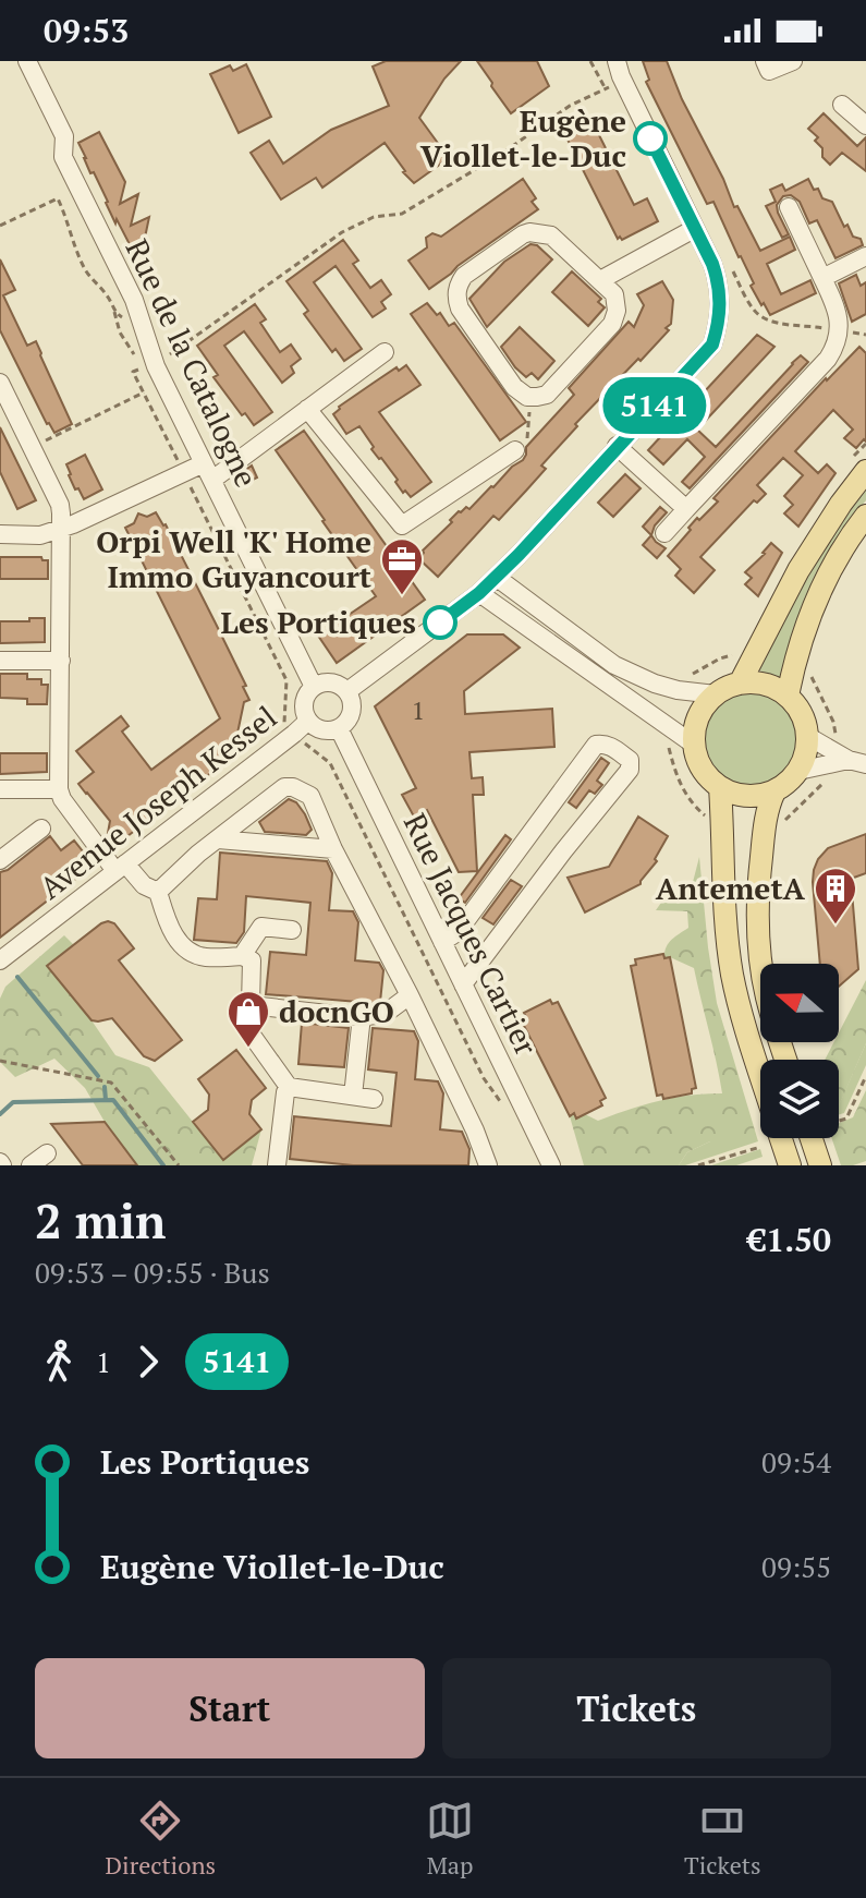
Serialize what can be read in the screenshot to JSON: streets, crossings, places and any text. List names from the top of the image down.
{
  "streets": {
    "street": ["Rue de la Catalogne", "Avenue Joseph Kessel", "Rue Jacques Cartier"]
  },
  "crossings": [
    ["Rue de la Catalogne", "Avenue Joseph Kessel"],
    ["Rue de la Catalogne", "Rue Jacques Cartier"],
    ["Avenue Joseph Kessel", "Rue Jacques Cartier"]
  ],
  "places": {
    "other": ["Eugène Viollet-le-Duc", "Les Portiques"],
    "office": ["Orpi Well 'K' Home Immo Guyancourt"],
    "building": ["AntemetA"],
    "shop": ["docnGO"]
  },
  "lines": ["bus line 5141"],
  "house_numbers": ["1"],
  "north": "left",
  "page": {
    "status": "09:53",
    "on_map": "5141",
    "heading": ["2 min", "09:53 – 09:55 · Bus", "€1.50"],
    "legs": ["1", "5141"],
    "list": [
      {
        "name": "Les Portiques",
        "value": "09:54"
      },
      {
        "name": "Eugène Viollet-le-Duc",
        "value": "09:55"
      }
    ],
    "buttons": ["Start", "Tickets"],
    "tabs": ["Directions", "Map", "Tickets"]
  }
}
